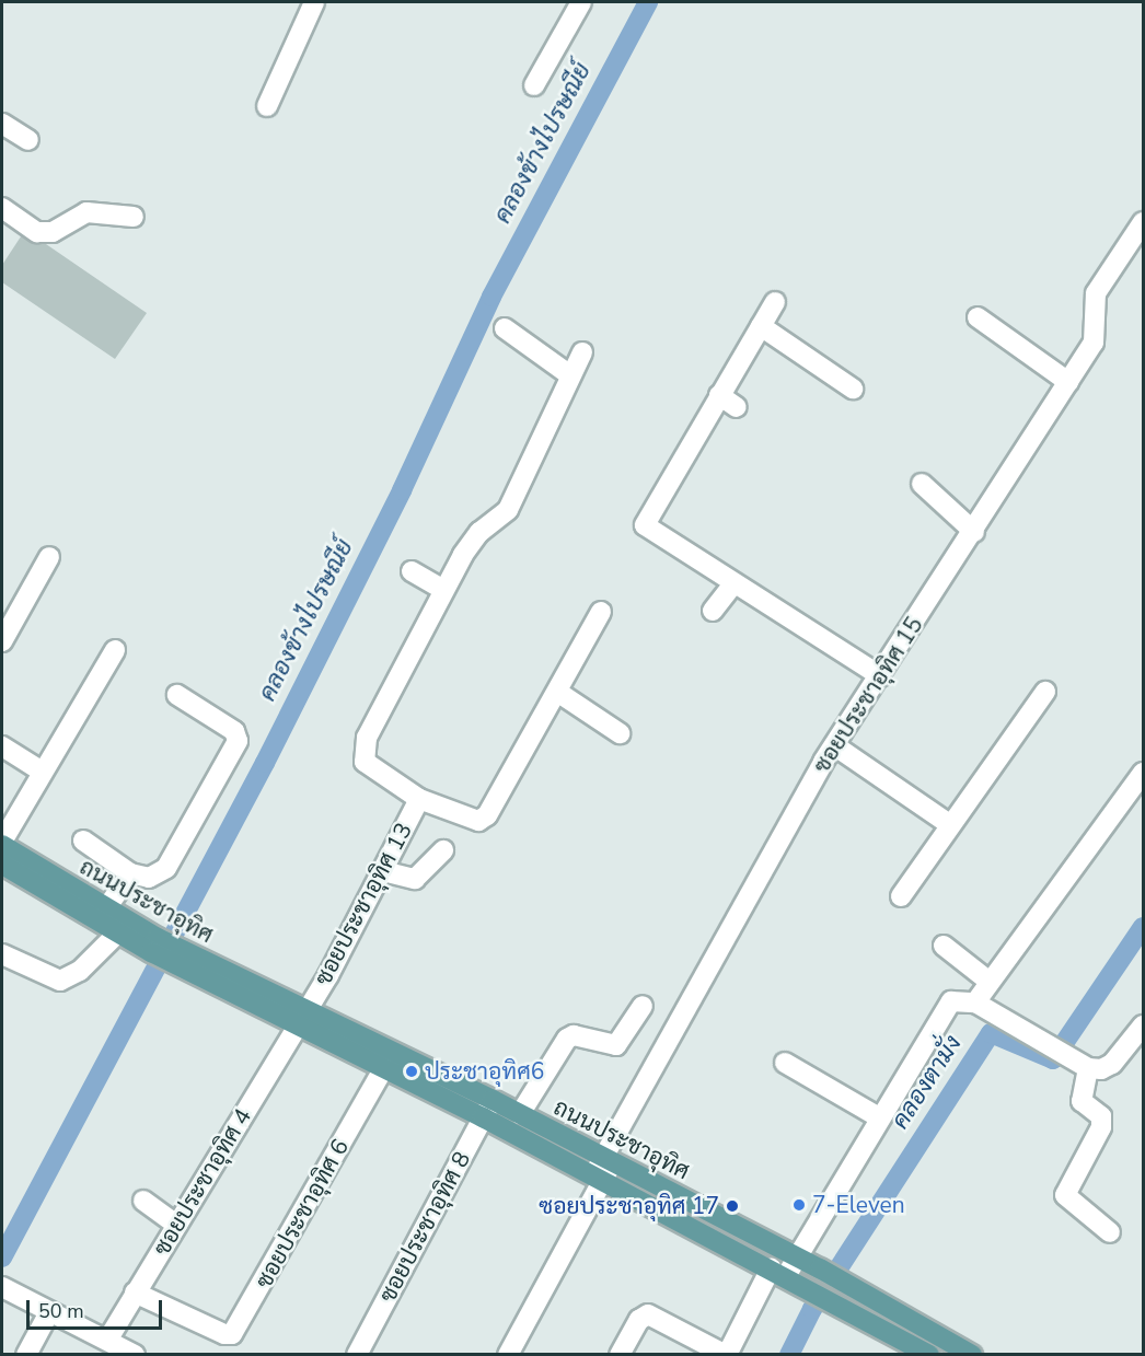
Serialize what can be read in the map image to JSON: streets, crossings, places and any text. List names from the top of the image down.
{
  "streets": {
    "main road": ["ถนนประชาอุทิศ"],
    "street": [
      "ซอยประชาอุทิศ 15",
      "ซอยประชาอุทิศ 13",
      "ซอยประชาอุทิศ 4",
      "ซอยประชาอุทิศ 6",
      "ซอยประชาอุทิศ 8"
    ]
  },
  "crossings": [
    ["ซอยประชาอุทิศ 15", "ถนนประชาอุทิศ"],
    ["ถนนประชาอุทิศ", "ซอยประชาอุทิศ 13"],
    ["ถนนประชาอุทิศ", "ซอยประชาอุทิศ 4"],
    ["ถนนประชาอุทิศ", "ซอยประชาอุทิศ 6"],
    ["ถนนประชาอุทิศ", "ซอยประชาอุทิศ 8"],
    ["ซอยประชาอุทิศ 13", "ซอยประชาอุทิศ 4"],
    ["ซอยประชาอุทิศ 4", "ซอยประชาอุทิศ 6"]
  ],
  "water": ["คลองข้างไปรษณีย์", "คลองตามั่ง"],
  "places": ["ประชาอุทิศ6", "7-Eleven", "ซอยประชาอุทิศ 17"],
  "scale_bar": "50 m"
}
